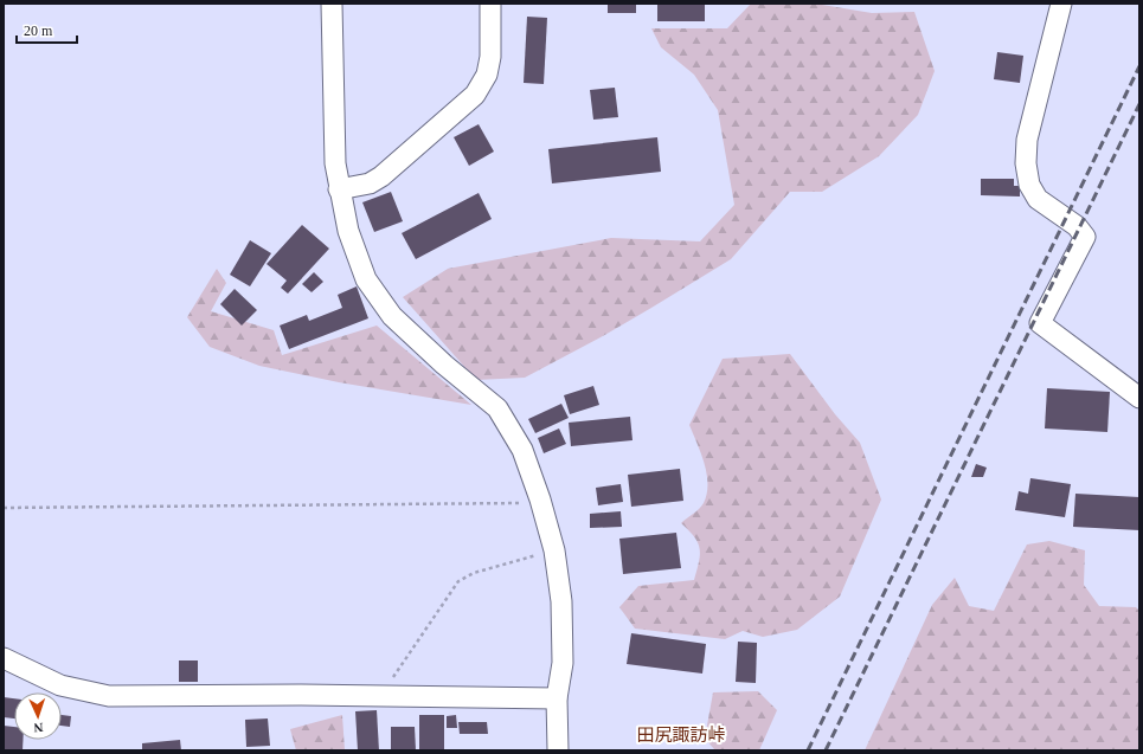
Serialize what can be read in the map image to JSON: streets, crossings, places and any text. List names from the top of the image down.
{
  "districts": ["田尻諏訪峠"],
  "scale_bar": "20 m",
  "north": "bottom"
}
